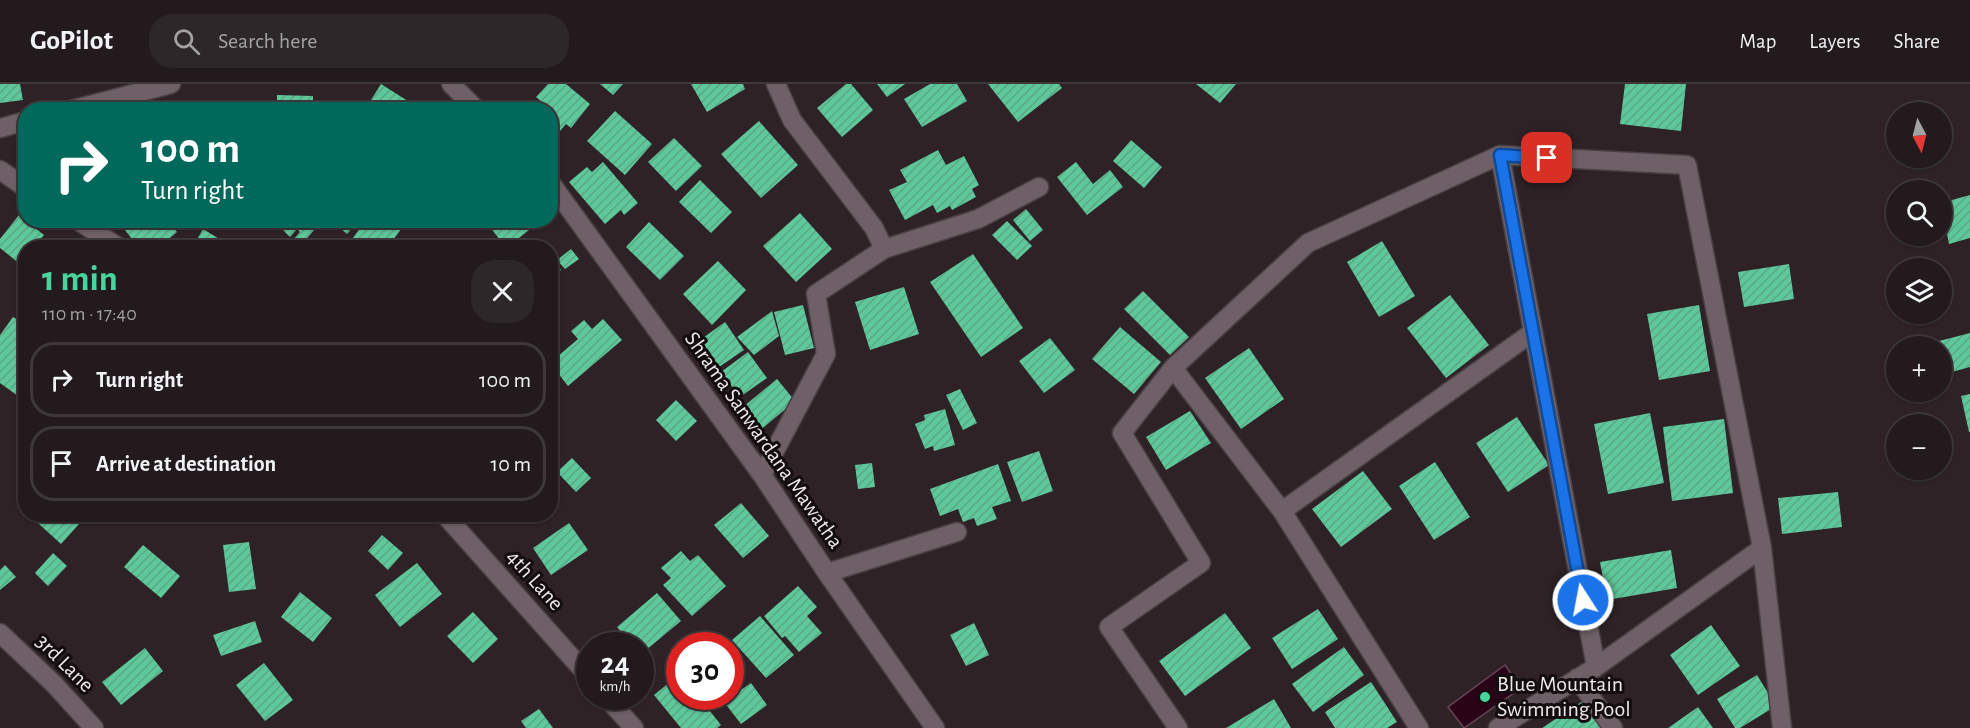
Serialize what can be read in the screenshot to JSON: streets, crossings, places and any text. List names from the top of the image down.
{
  "streets": {
    "street": ["Shrama Sanwardana Mawatha", "4th Lane", "3rd Lane"]
  },
  "places": ["Blue Mountain Swimming Pool"],
  "north": "bottom",
  "page": {
    "header": "GoPilot",
    "search": "Search here",
    "nav": ["Map", "Layers", "Share"],
    "map_buttons": ["+", "−"],
    "turn": ["100 m", "Turn right"],
    "heading": ["1 min", "110 m · 17:40"],
    "list": [
      {
        "name": "Turn right",
        "value": "100 m"
      },
      {
        "name": "Arrive at destination",
        "value": "10 m"
      }
    ],
    "speed": "24 km/h",
    "limit": "30"
  }
}
